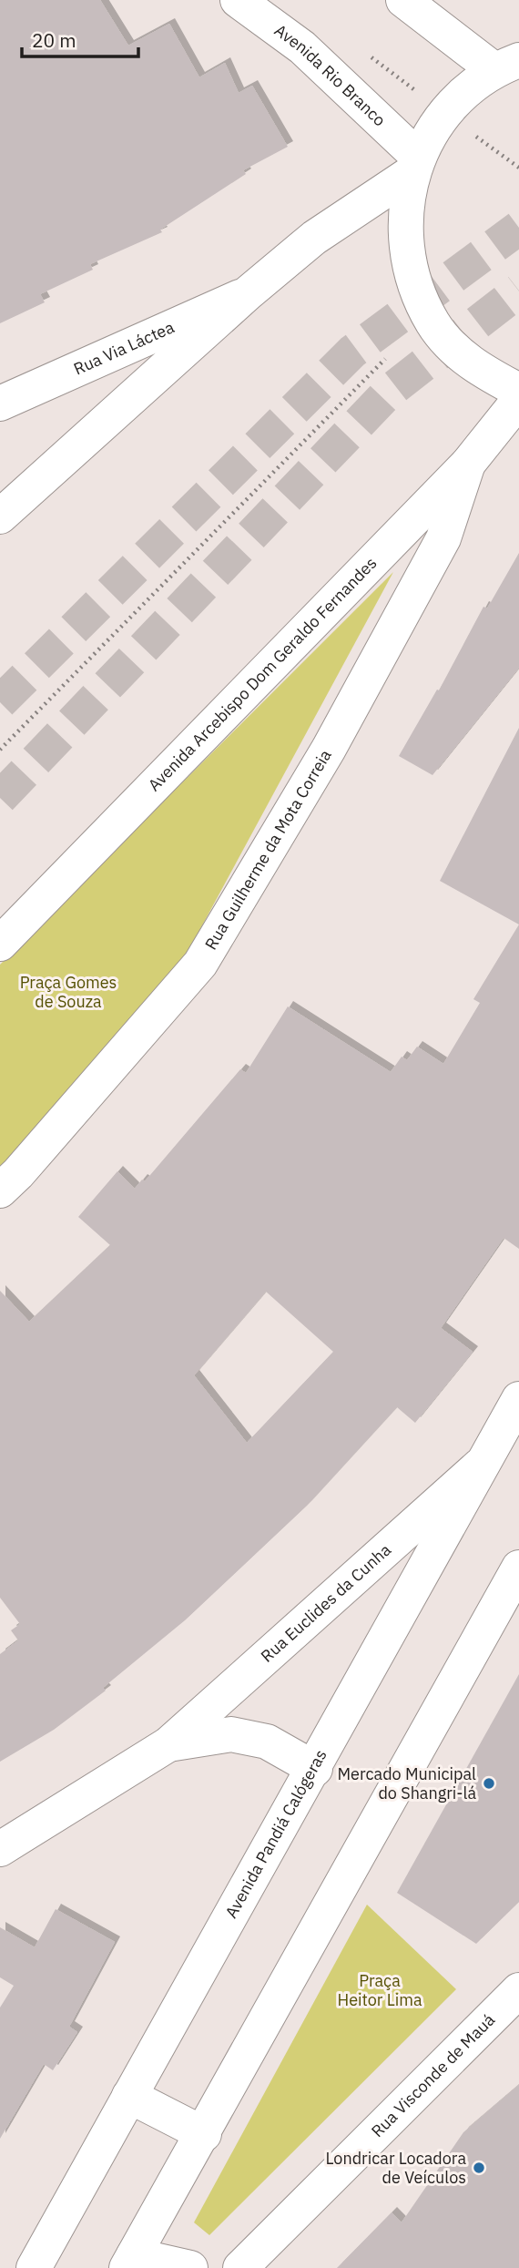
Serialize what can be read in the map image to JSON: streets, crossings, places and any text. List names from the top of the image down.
{
  "streets": {
    "street": [
      "Avenida Rio Branco",
      "Rua Via Láctea",
      "Avenida Arcebispo Dom Geraldo Fernandes",
      "Rua Guilherme da Mota Correia",
      "Rua Euclides da Cunha",
      "Avenida Pandiá Calógeras",
      "Rua Visconde de Mauá"
    ]
  },
  "crossings": [
    ["Avenida Arcebispo Dom Geraldo Fernandes", "Rua Guilherme da Mota Correia"],
    ["Rua Euclides da Cunha", "Avenida Pandiá Calógeras"]
  ],
  "parks": ["Praça Gomes de Souza", "Praça Heitor Lima"],
  "places": ["Mercado Municipal do Shangri-lá", "Londricar Locadora de Veículos"],
  "scale_bar": "20 m"
}
